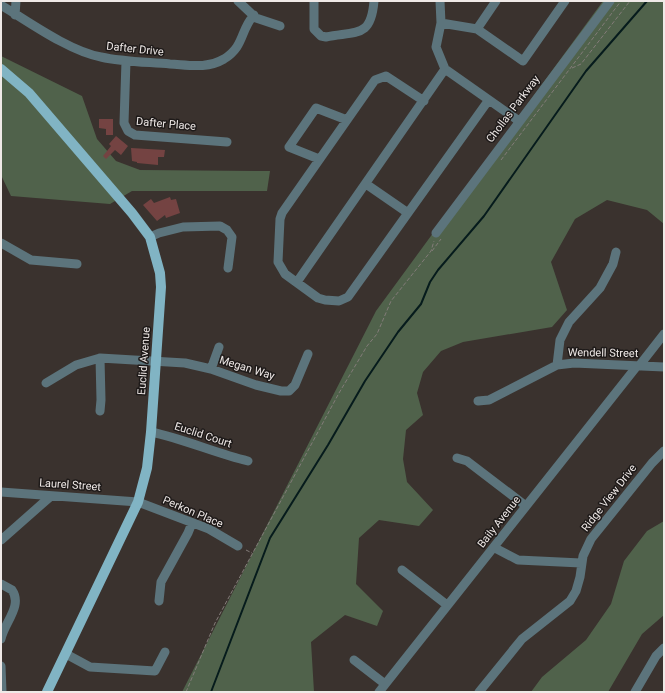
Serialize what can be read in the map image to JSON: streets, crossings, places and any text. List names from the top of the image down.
{
  "streets": {
    "main road": ["Euclid Avenue"],
    "street": [
      "Dafter Drive",
      "Chollas Parkway",
      "Dafter Place",
      "Wendell Street",
      "Megan Way",
      "Euclid Court",
      "Laurel Street",
      "Ridge View Drive",
      "Perkon Place",
      "Baily Avenue"
    ]
  },
  "crossings": [
    ["Dafter Drive", "Dafter Place"],
    ["Wendell Street", "Baily Avenue"],
    ["Euclid Avenue", "Megan Way"],
    ["Euclid Avenue", "Euclid Court"],
    ["Euclid Avenue", "Laurel Street"],
    ["Euclid Avenue", "Perkon Place"],
    ["Laurel Street", "Perkon Place"]
  ]
}
